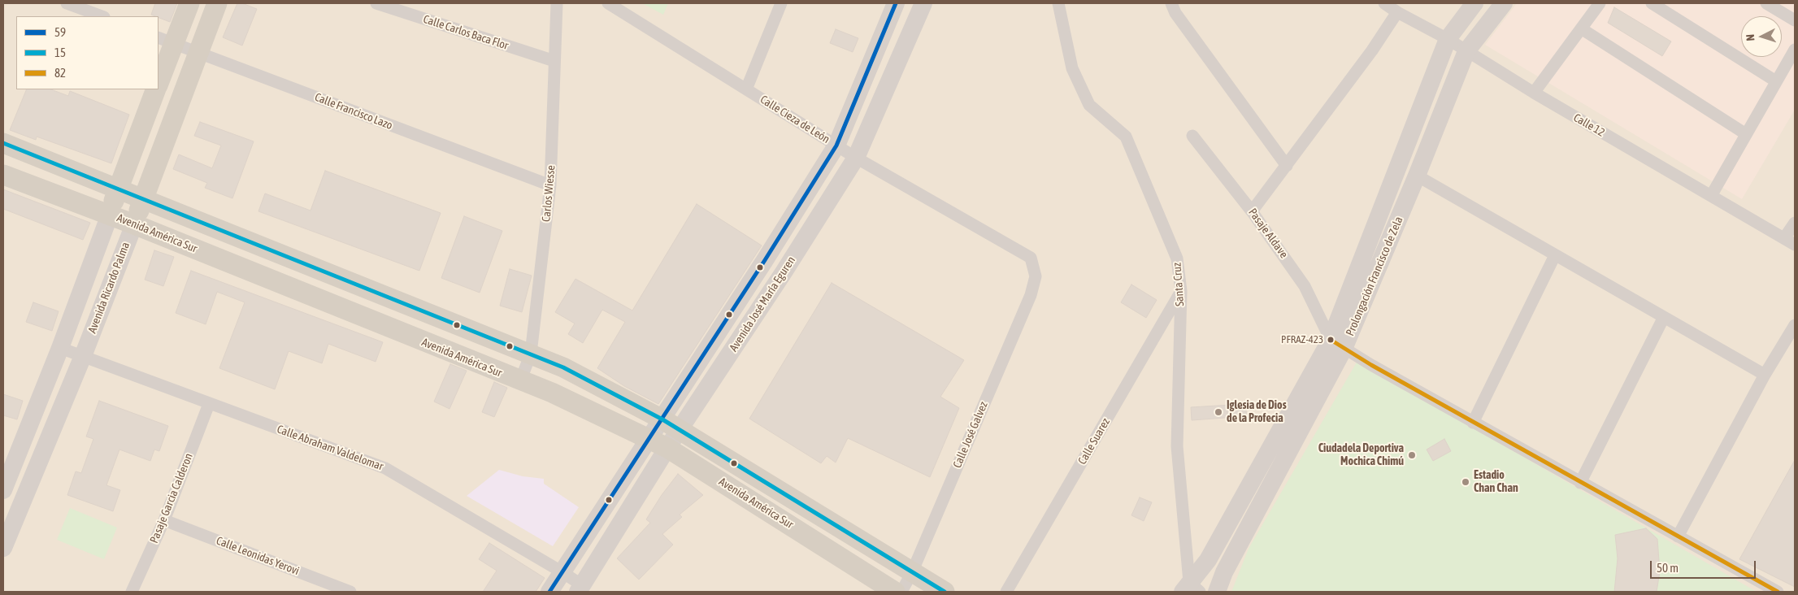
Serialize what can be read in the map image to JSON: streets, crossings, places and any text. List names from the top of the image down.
{
  "streets": {
    "main road": [
      "Avenida América Sur",
      "Prolongación Francisco de Zela",
      "Avenida Ricardo Palma",
      "Avenida José María Eguren"
    ],
    "street": [
      "Calle Carlos Baca Flor",
      "Calle Francisco Lazo",
      "Calle Cieza de León",
      "Calle 12",
      "Carlos Wiesse",
      "Pasaje Aldave",
      "Santa Cruz",
      "Calle José Galvez",
      "Calle Suarez",
      "Calle Abraham Valdelomar",
      "Pasaje Garcia Calderon",
      "Calle Leonidas Yerovi"
    ]
  },
  "crossings": [
    ["Calle Carlos Baca Flor", "Carlos Wiesse"],
    ["Calle Francisco Lazo", "Carlos Wiesse"],
    ["Calle Francisco Lazo", "Avenida Ricardo Palma"],
    ["Calle Cieza de León", "Avenida José María Eguren"],
    ["Calle Cieza de León", "Calle José Galvez"],
    ["Calle 12", "Prolongación Francisco de Zela"],
    ["Carlos Wiesse", "Avenida América Sur"],
    ["Avenida América Sur", "Avenida Ricardo Palma"],
    ["Avenida América Sur", "Avenida José María Eguren"],
    ["Avenida América Sur", "Calle José Galvez"],
    ["Pasaje Aldave", "Prolongación Francisco de Zela"],
    ["Prolongación Francisco de Zela", "Santa Cruz"],
    ["Santa Cruz", "Calle Suarez"],
    ["Avenida Ricardo Palma", "Calle Abraham Valdelomar"],
    ["Avenida José María Eguren", "Calle Abraham Valdelomar"],
    ["Calle Abraham Valdelomar", "Pasaje Garcia Calderon"],
    ["Pasaje Garcia Calderon", "Calle Leonidas Yerovi"]
  ],
  "places": [
    "PFRAZ-423",
    "Iglesia de Dios de la Profecia",
    "Ciudadela Deportiva Mochica Chimú",
    "Estadio Chan Chan"
  ],
  "lines": ["transit line 59", "transit line 15", "transit line 82"],
  "legend": ["59", "15", "82"],
  "scale_bar": "50 m",
  "north": "left"
}
